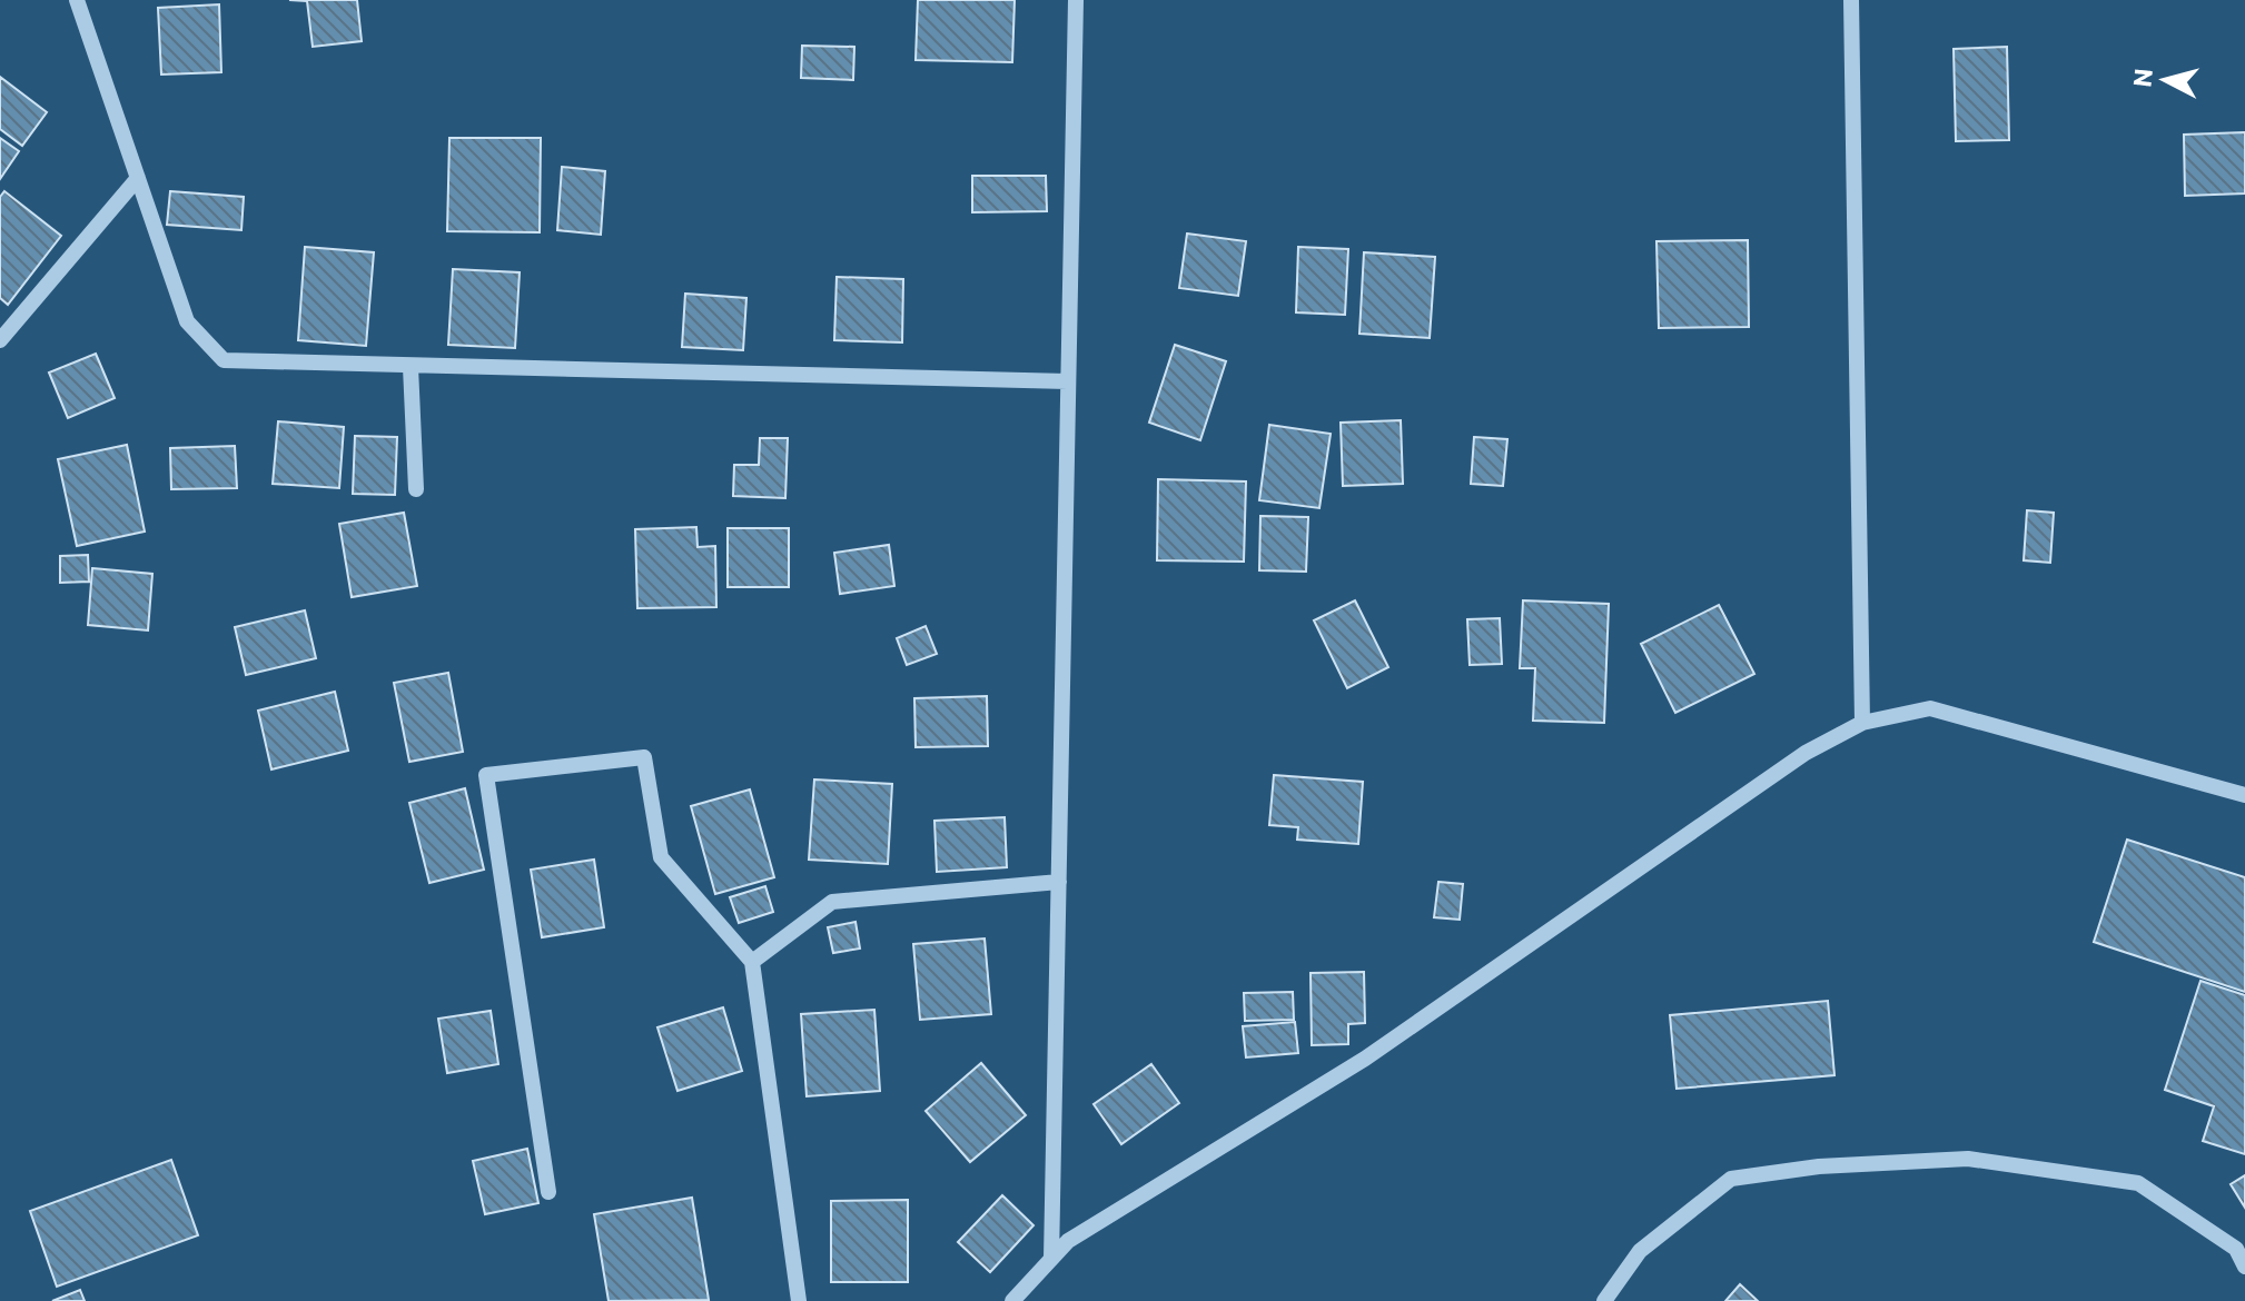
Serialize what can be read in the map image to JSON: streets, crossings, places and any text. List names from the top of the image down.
{
  "north": "left"
}
